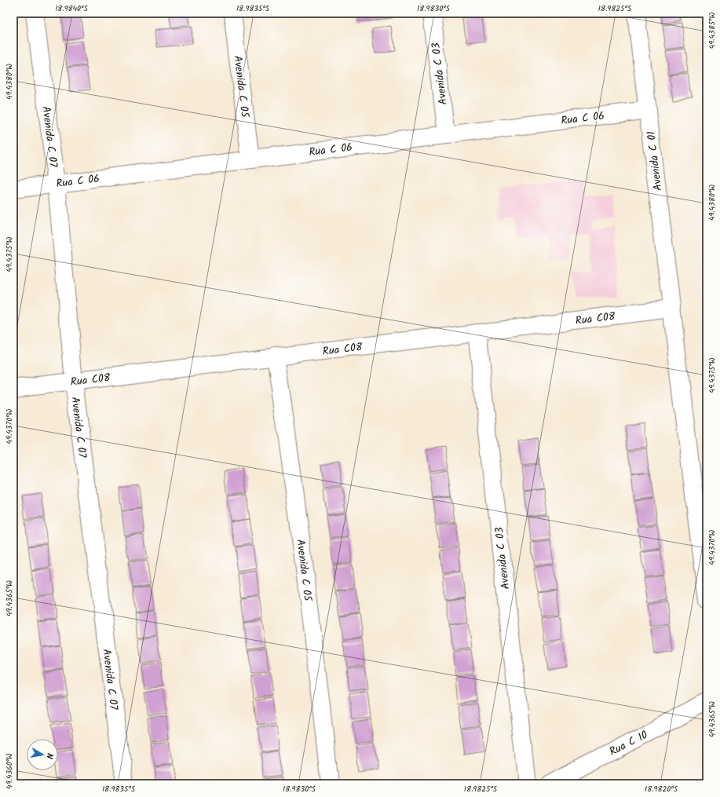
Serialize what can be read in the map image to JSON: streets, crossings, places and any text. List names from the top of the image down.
{
  "streets": {
    "street": [
      "Avenida C 03",
      "Avenida C 05",
      "Rua C 06",
      "Avenida C 07",
      "Avenida C 01",
      "Rua C08",
      "Rua C 10"
    ]
  },
  "crossings": [
    ["Avenida C 03", "Rua C 06"],
    ["Avenida C 03", "Rua C08"],
    ["Avenida C 05", "Rua C 06"],
    ["Avenida C 05", "Rua C08"],
    ["Rua C 06", "Avenida C 07"],
    ["Rua C 06", "Avenida C 01"],
    ["Avenida C 07", "Rua C08"],
    ["Avenida C 01", "Rua C08"]
  ],
  "north": "right",
  "coordinates": [
    "18.9840°S",
    "18.9835°S",
    "18.9830°S",
    "18.9825°S",
    "49.4385°W",
    "49.4380°W",
    "49.4375°W",
    "49.4370°W",
    "49.4365°W",
    "49.4360°W",
    "18.9820°S"
  ]
}
